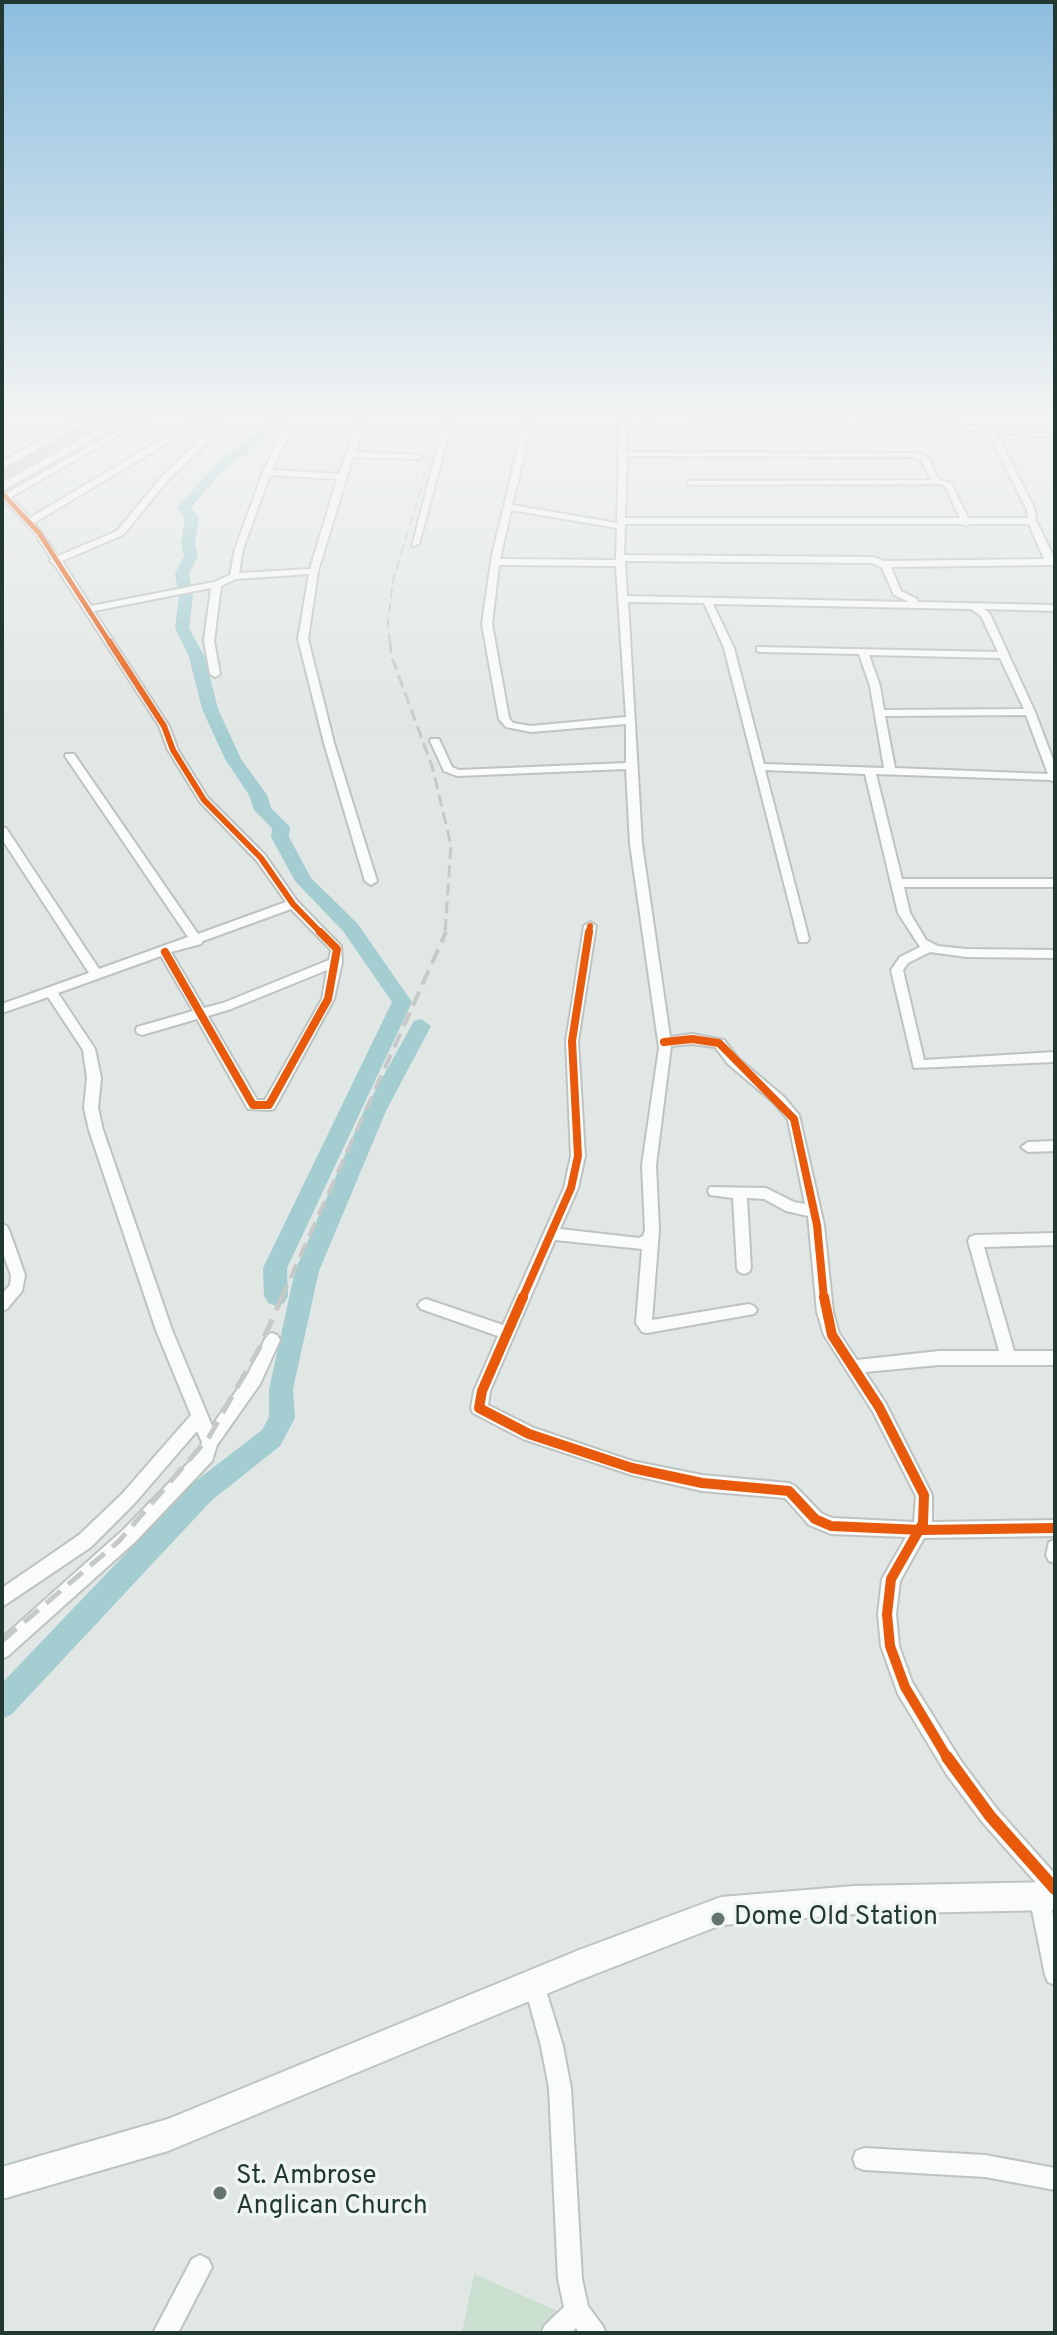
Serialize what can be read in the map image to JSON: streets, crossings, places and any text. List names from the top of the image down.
{
  "places": ["Dome Old Station", "St. Ambrose Anglican Church"]
}
